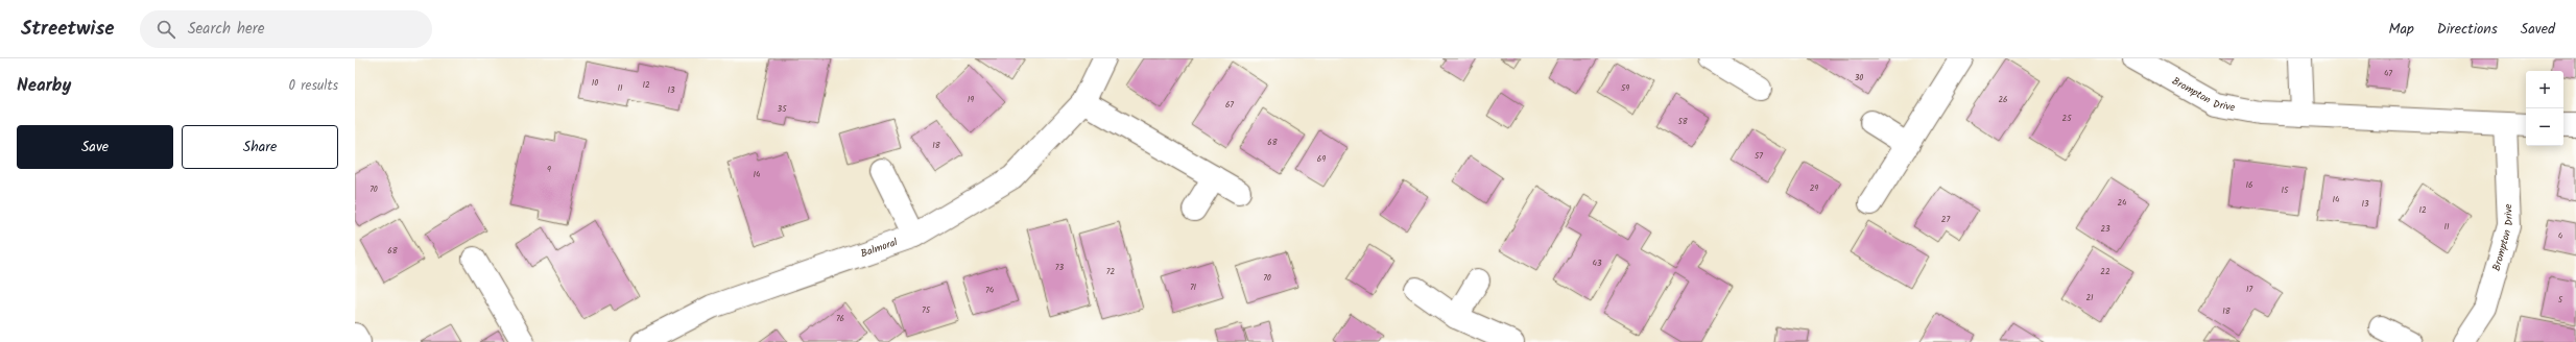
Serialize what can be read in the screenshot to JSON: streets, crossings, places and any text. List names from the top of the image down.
{
  "streets": {
    "street": ["Brompton Drive", "Balmoral"]
  },
  "house_numbers": [
    "47",
    "30",
    "10",
    "12",
    "11",
    "59",
    "13",
    "19",
    "26",
    "67",
    "35",
    "25",
    "58",
    "68",
    "18",
    "57",
    "69",
    "9",
    "14",
    "16",
    "29",
    "70",
    "15",
    "14",
    "24",
    "13",
    "12",
    "27",
    "11",
    "23",
    "4",
    "68",
    "43",
    "73",
    "72",
    "22",
    "70",
    "71",
    "17",
    "74",
    "21",
    "5",
    "75",
    "18",
    "76"
  ],
  "page": {
    "header": "Streetwise",
    "search": "Search here",
    "nav": ["Map", "Directions", "Saved"],
    "heading": ["Nearby", "0 results"],
    "map_buttons": ["+", "−"],
    "buttons": ["Save", "Share"]
  }
}
